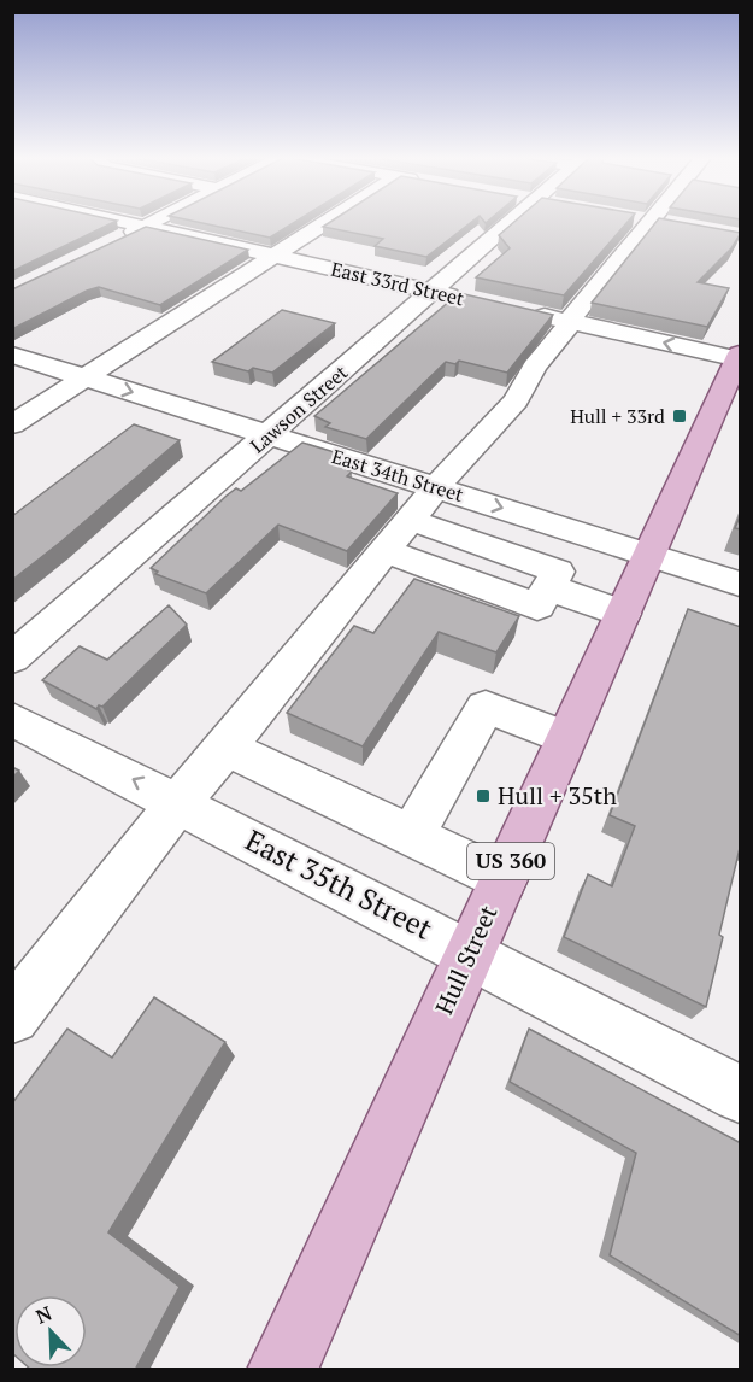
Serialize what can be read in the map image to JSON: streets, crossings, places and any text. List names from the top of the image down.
{
  "streets": {
    "main road": ["US 360", "Hull Street"],
    "street": [
      "East 33rd Street",
      "Lawson Street",
      "East 34th Street",
      "East 35th Street"
    ]
  },
  "crossings": [
    ["East 33rd Street", "Lawson Street"],
    ["Lawson Street", "East 34th Street"],
    ["East 34th Street", "Hull Street"],
    ["East 35th Street", "Hull Street"]
  ],
  "places": {
    "transit": ["Hull + 33rd", "Hull + 35th"]
  },
  "north": "top left"
}
